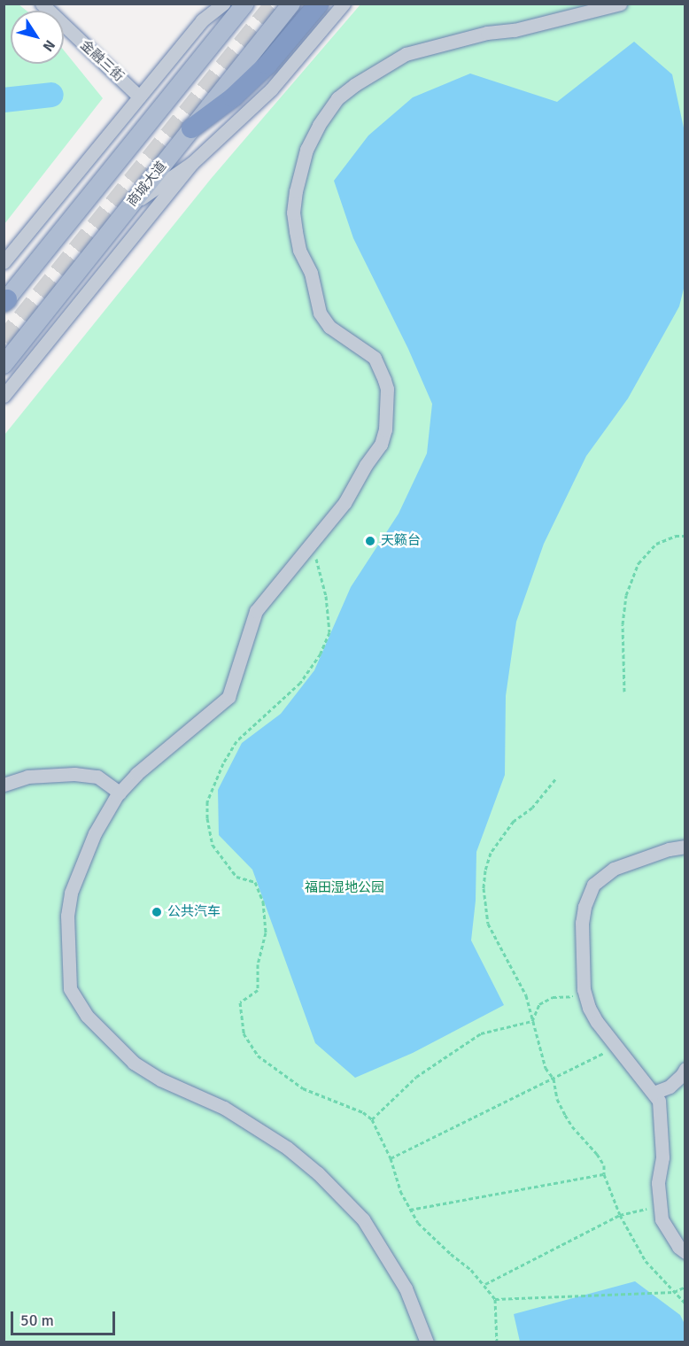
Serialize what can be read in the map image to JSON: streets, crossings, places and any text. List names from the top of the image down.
{
  "streets": {
    "main road": ["商城大道"],
    "street": ["金融三街"]
  },
  "parks": ["福田湿地公园"],
  "places": ["天籁台", "公共汽车"],
  "scale_bar": "50 m",
  "north": "bottom right"
}
